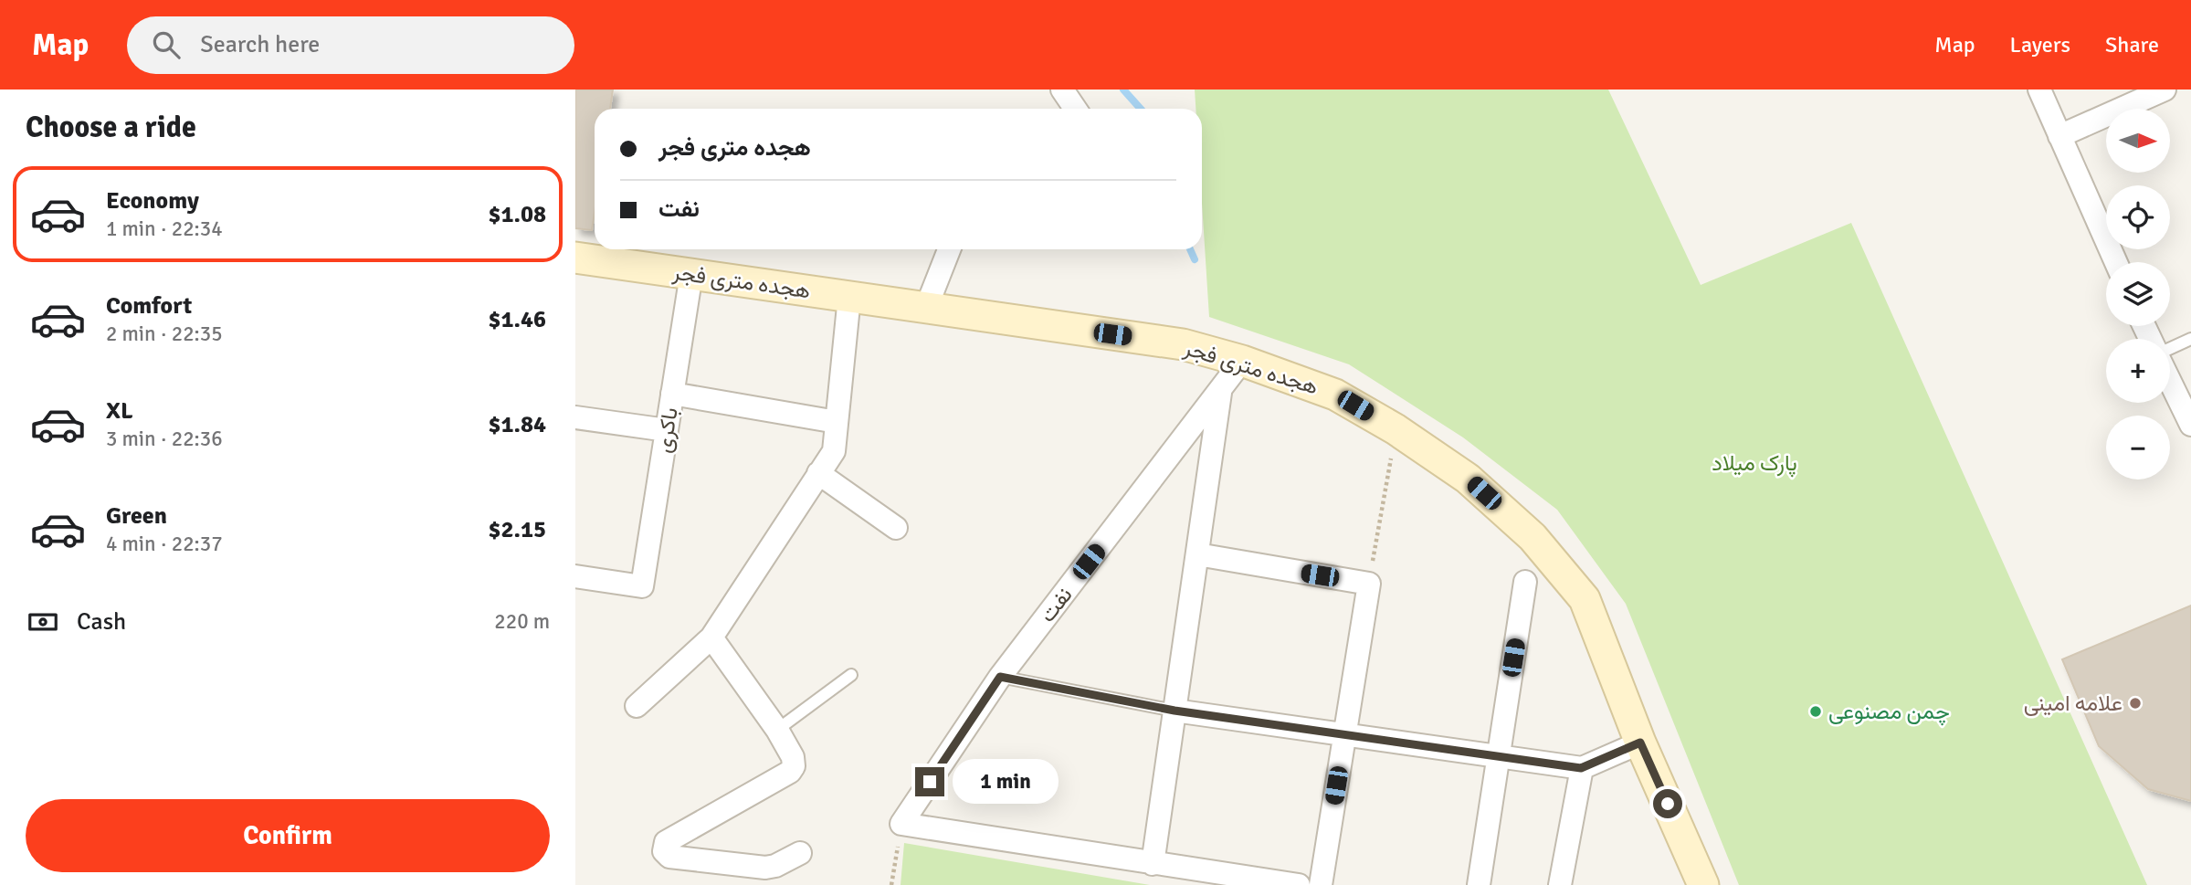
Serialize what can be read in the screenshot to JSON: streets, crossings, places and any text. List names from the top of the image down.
{
  "streets": {
    "street": ["هجده متری فجر", "باکری", "نفت"]
  },
  "crossings": [
    ["هجده متری فجر", "باکری"],
    ["هجده متری فجر", "نفت"]
  ],
  "parks": ["پارک میلاد"],
  "places": ["علامه امینی", "چمن مصنوعی"],
  "north": "right",
  "page": {
    "header": "Map",
    "search": "Search here",
    "nav": ["Map", "Layers", "Share"],
    "heading": "Choose a ride",
    "map_buttons": ["+", "−"],
    "banner": ["هجده متری فجر", "نفت"],
    "list": [
      {
        "name": "Economy",
        "note": "1 min · 22:34",
        "value": "$1.08"
      },
      {
        "name": "Comfort",
        "note": "2 min · 22:35",
        "value": "$1.46"
      },
      {
        "name": "XL",
        "note": "3 min · 22:36",
        "value": "$1.84"
      },
      {
        "name": "Green",
        "note": "4 min · 22:37",
        "value": "$2.15"
      }
    ],
    "pay": ["Cash", "220 m"],
    "bubble": "1 min",
    "buttons": "Confirm"
  }
}
